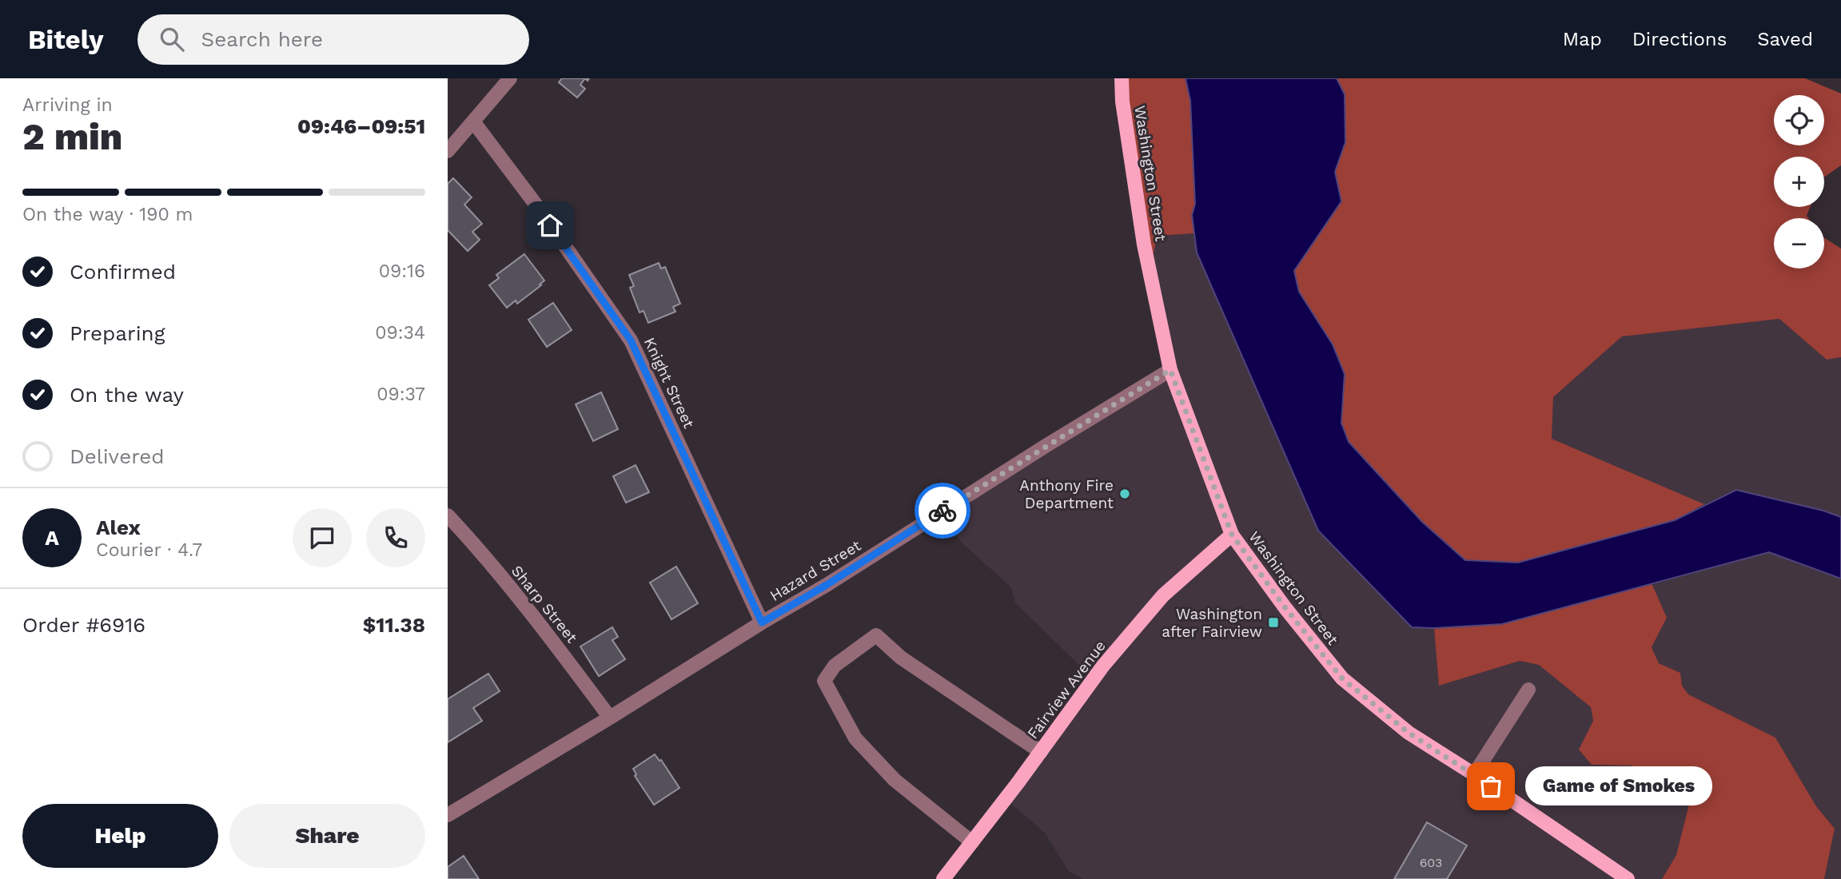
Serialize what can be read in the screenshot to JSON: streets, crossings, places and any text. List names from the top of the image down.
{
  "streets": {
    "main road": ["Washington Street", "Fairview Avenue"],
    "street": ["Knight Street", "Hazard Street", "Sharp Street"]
  },
  "crossings": [
    ["Washington Street", "Hazard Street"],
    ["Washington Street", "Fairview Avenue"],
    ["Knight Street", "Hazard Street"],
    ["Hazard Street", "Sharp Street"]
  ],
  "places": {
    "other": ["Anthony Fire Department", "Game of Smokes"],
    "transit": ["Washington after Fairview"]
  },
  "house_numbers": ["603"],
  "page": {
    "header": "Bitely",
    "search": "Search here",
    "nav": ["Map", "Directions", "Saved"],
    "heading": ["2 min", "Arriving in", "09:46–09:51"],
    "panel": [
      "Alex",
      "Courier · 4.7",
      "Order #6916",
      "$11.38"
    ],
    "map_buttons": ["+", "−"],
    "bar": "On the way · 190 m",
    "list": [
      ["Confirmed", "09:16"],
      ["Preparing", "09:34"],
      ["On the way", "09:37"],
      "Delivered"
    ],
    "round": "A",
    "bubble": "Game of Smokes",
    "buttons": ["Help", "Share"]
  }
}
